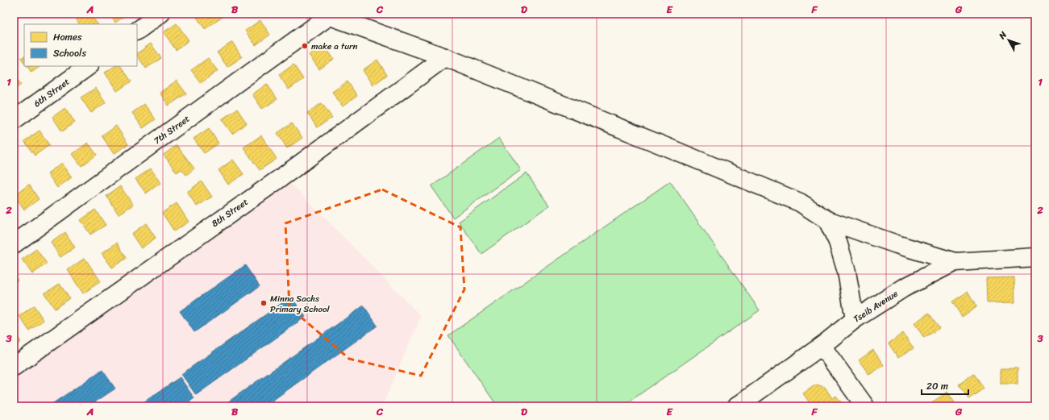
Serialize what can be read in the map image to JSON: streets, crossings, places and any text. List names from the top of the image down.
{
  "streets": {
    "street": [
      "6th Street",
      "7th Street",
      "8th Street",
      "Tseib Avenue"
    ]
  },
  "places": ["make a turn", "Minna Sachs Primary School"],
  "legend": ["Homes", "Schools"],
  "scale_bar": "20 m",
  "north": "top left",
  "grid": {
    "columns": [
      "A",
      "B",
      "C",
      "D",
      "E",
      "F",
      "G"
    ],
    "rows": ["1", "2", "3"]
  }
}
